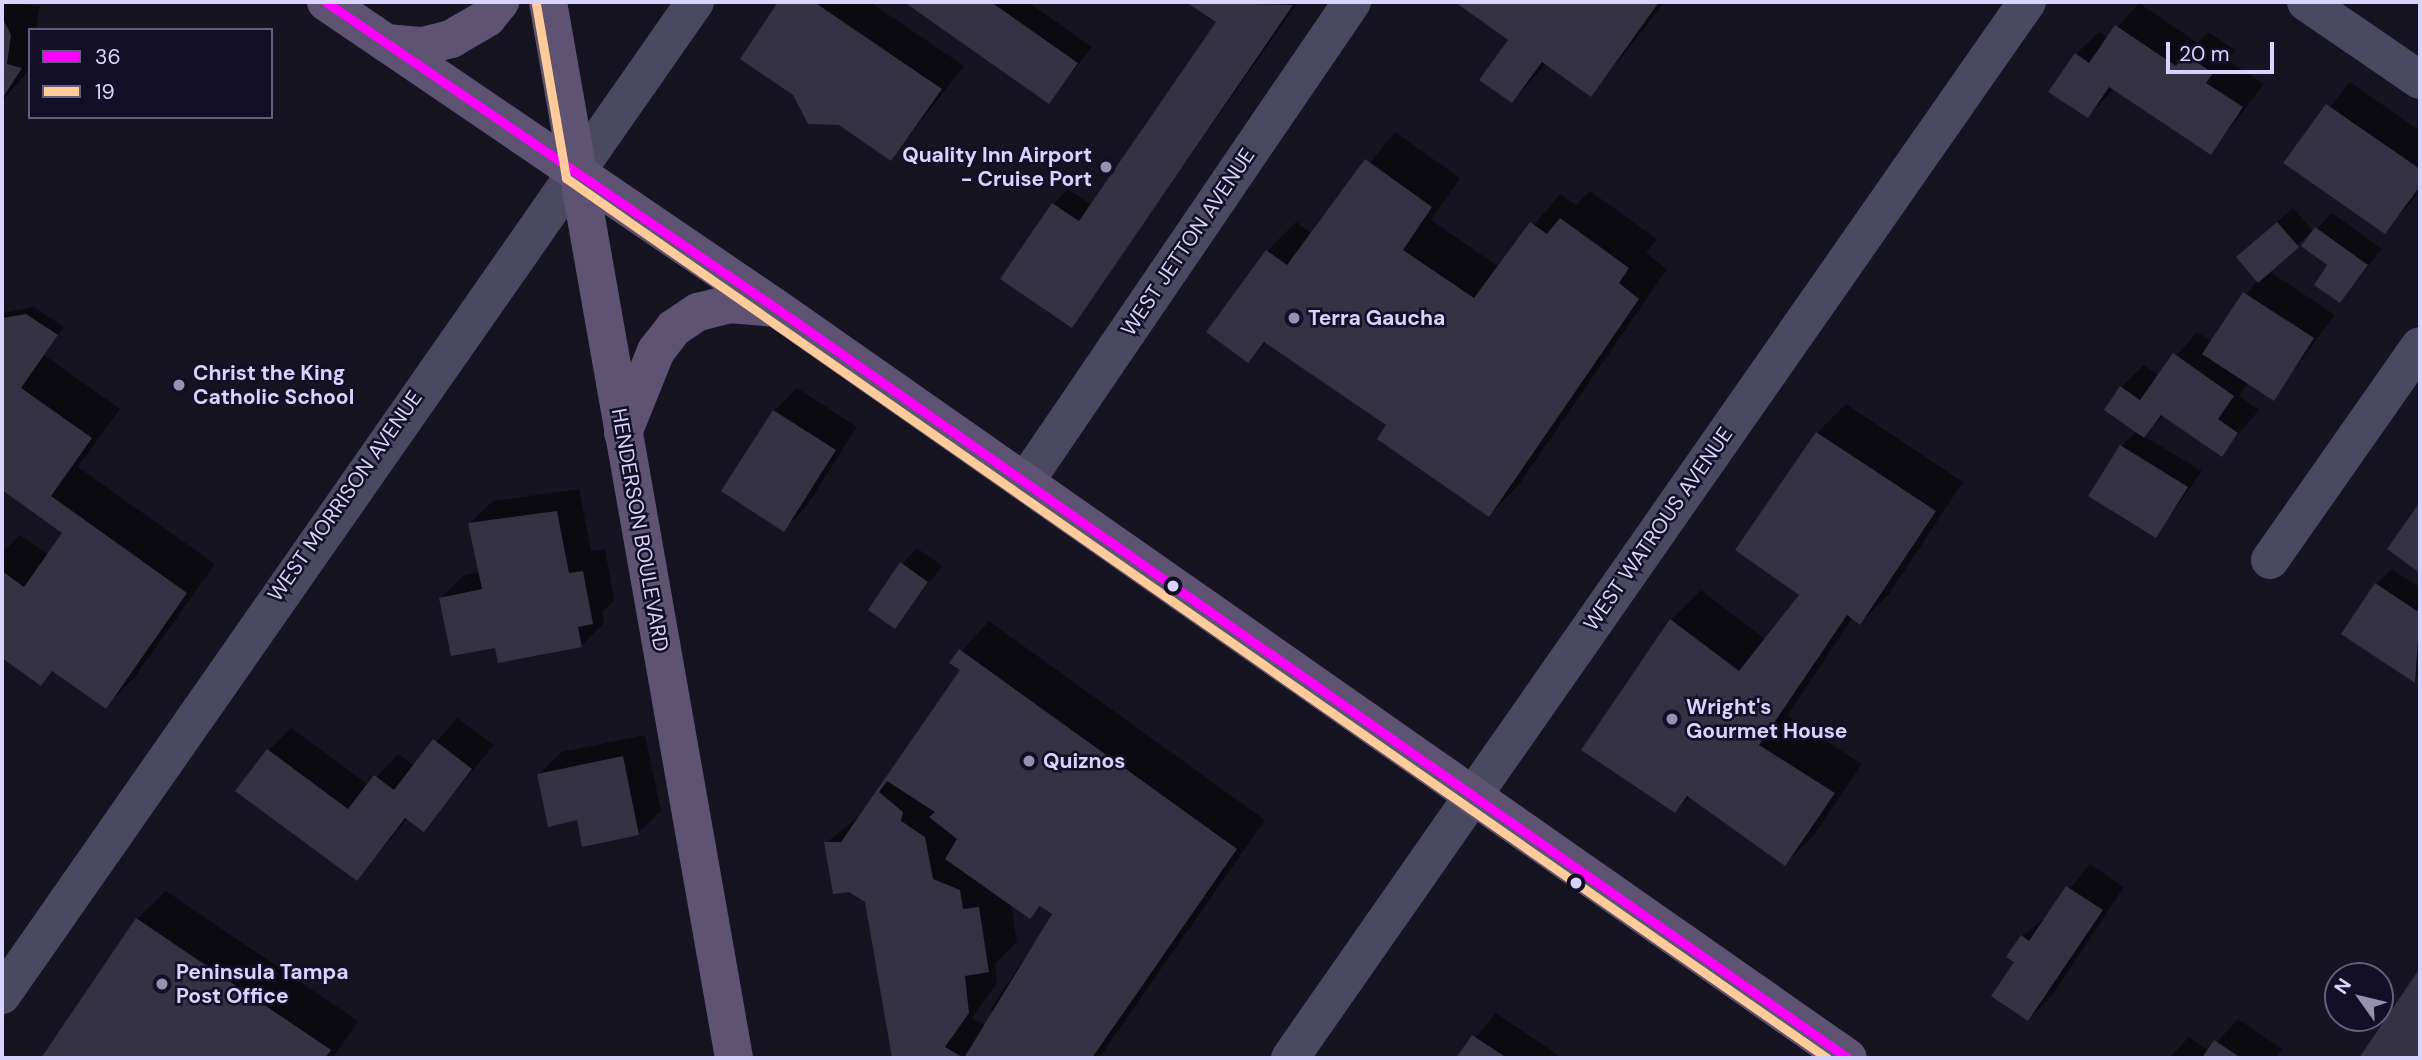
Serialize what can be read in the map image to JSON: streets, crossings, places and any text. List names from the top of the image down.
{
  "streets": {
    "main road": ["HENDERSON BOULEVARD"],
    "street": ["WEST JETTON AVENUE", "WEST MORRISON AVENUE", "WEST WATROUS AVENUE"]
  },
  "crossings": [
    ["WEST MORRISON AVENUE", "HENDERSON BOULEVARD"]
  ],
  "places": [
    "Quality Inn Airport - Cruise Port",
    "Terra Gaucha",
    "Christ the King Catholic School",
    "Wright's Gourmet House",
    "Quiznos",
    "Peninsula Tampa Post Office"
  ],
  "lines": ["transit line 36", "transit line 19"],
  "legend": ["36", "19"],
  "scale_bar": "20 m",
  "north": "top left"
}
